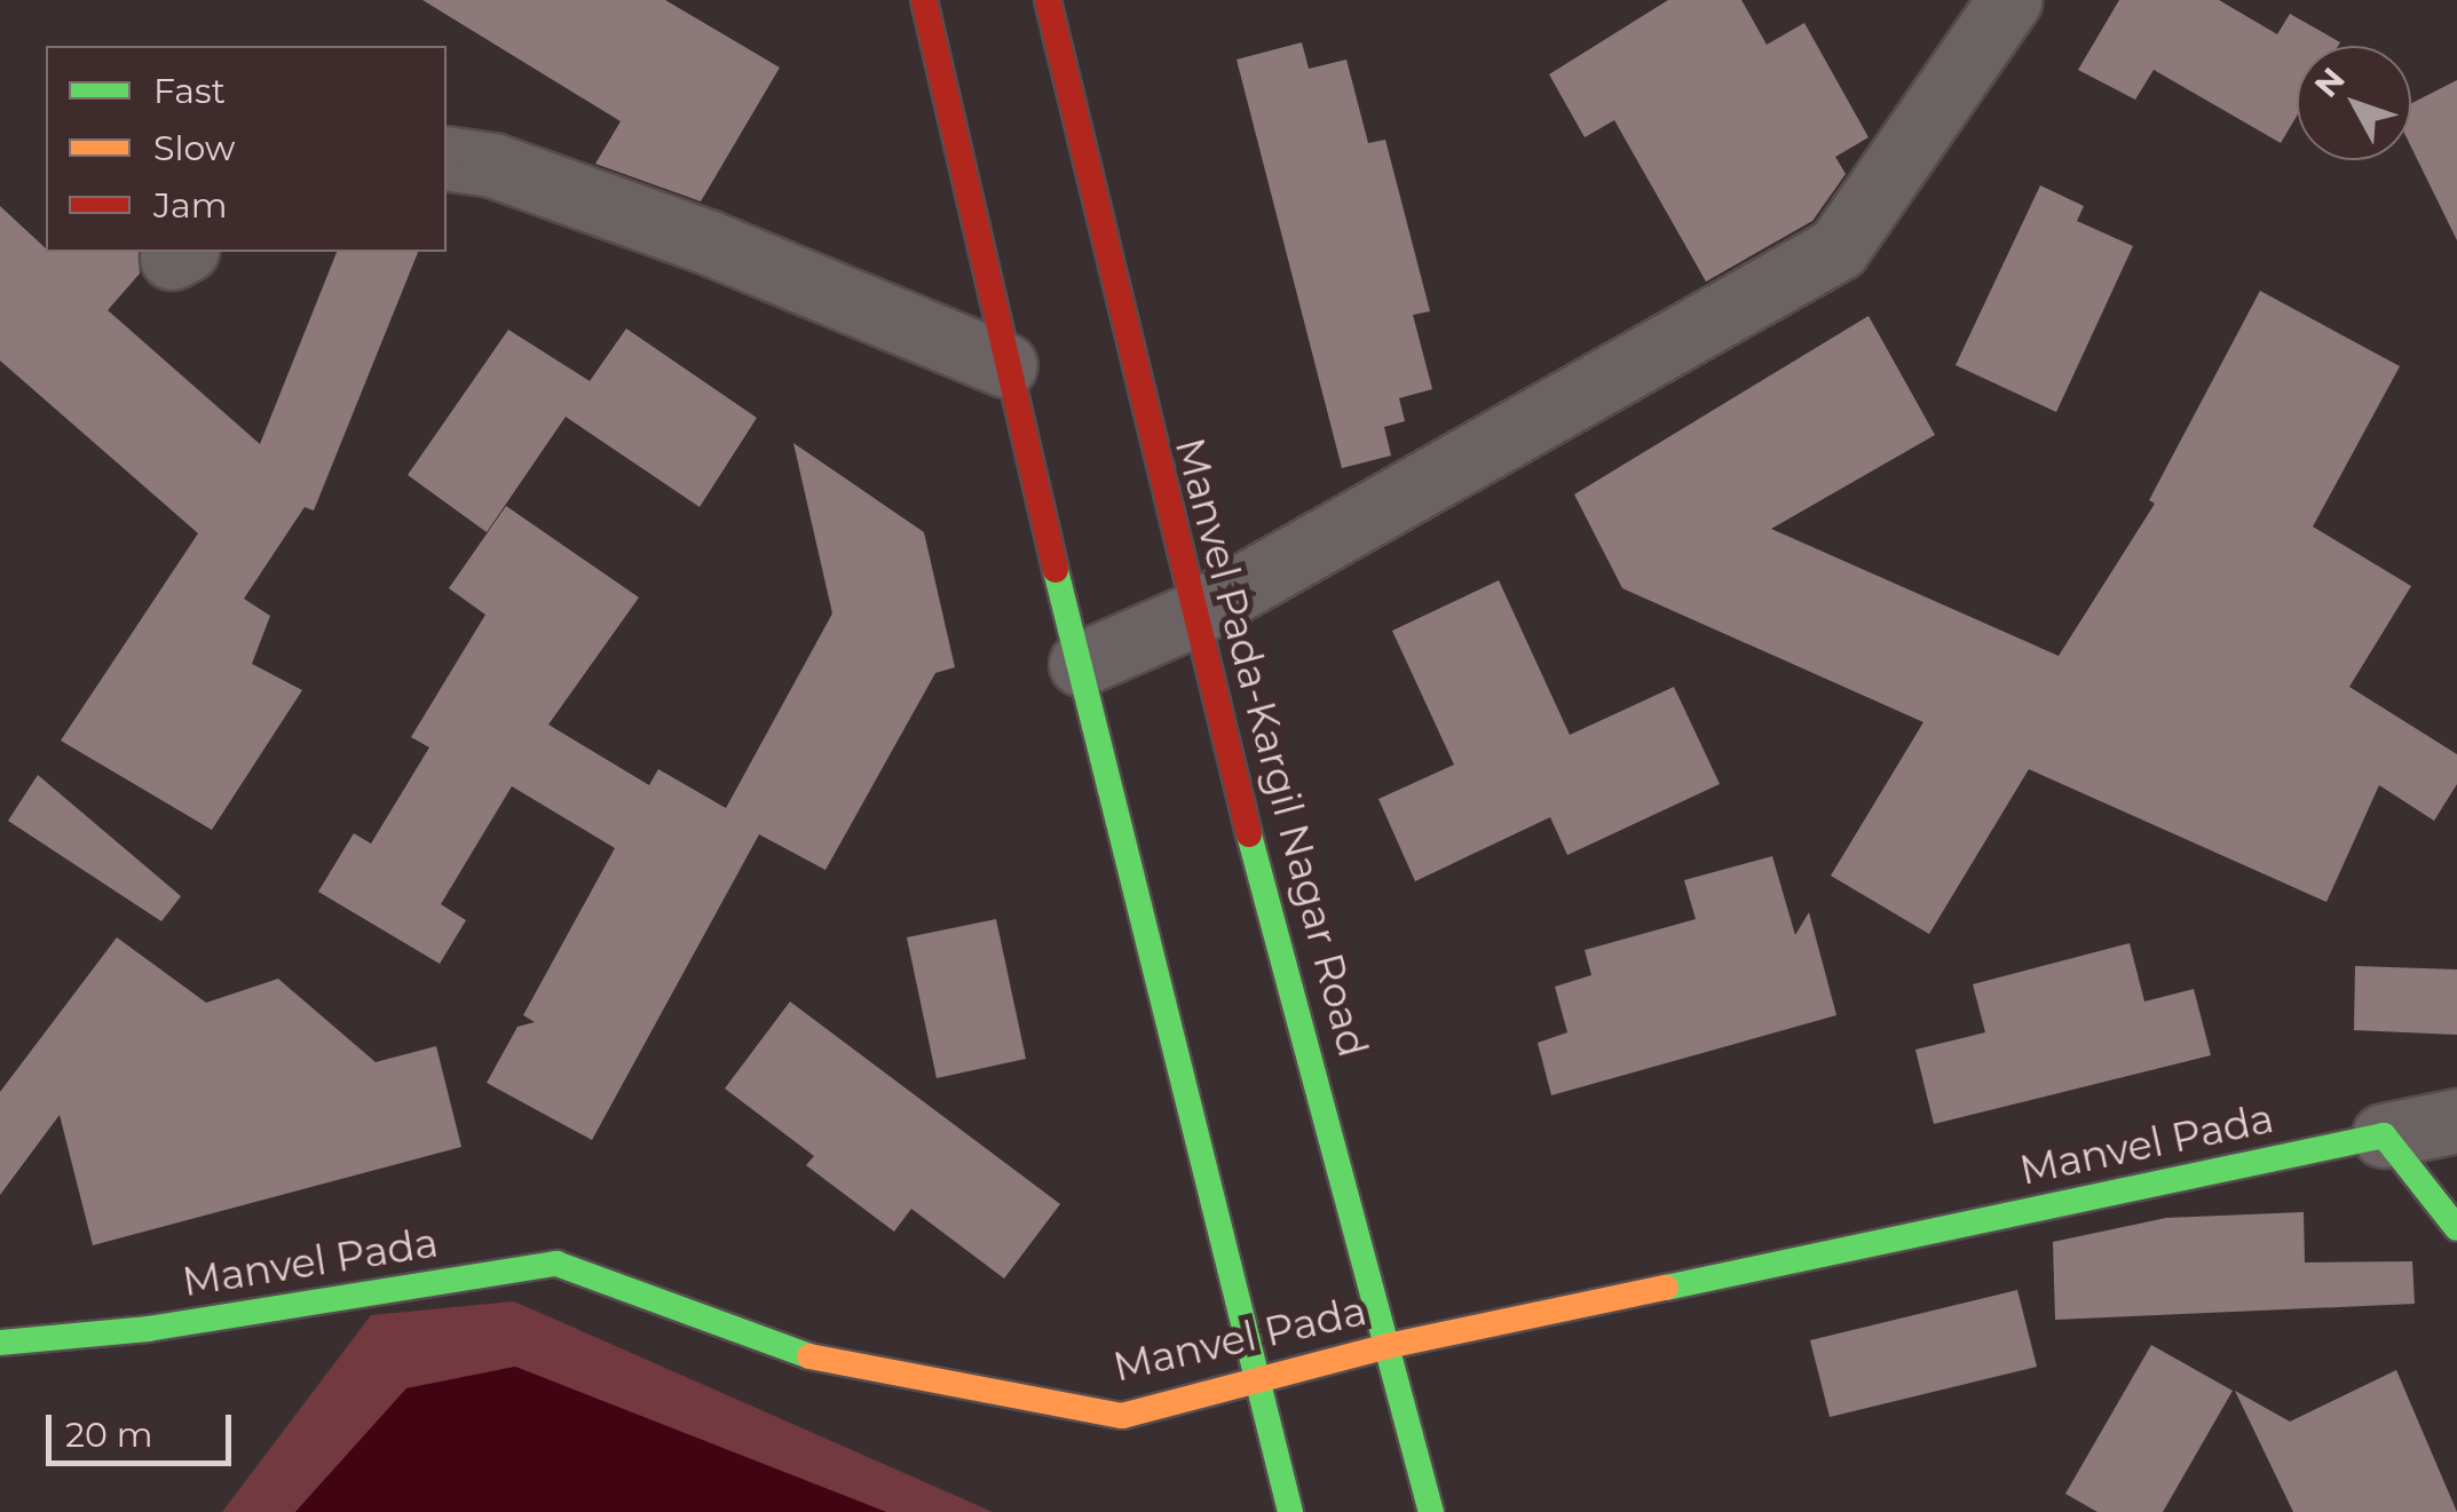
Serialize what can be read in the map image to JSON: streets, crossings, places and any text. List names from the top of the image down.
{
  "streets": {
    "street": ["Manvel Pada-Kargil Nagar Road", "Manvel Pada"]
  },
  "crossings": [
    ["Manvel Pada-Kargil Nagar Road", "Manvel Pada"]
  ],
  "legend": ["Fast", "Slow", "Jam"],
  "scale_bar": "20 m",
  "north": "top left"
}
